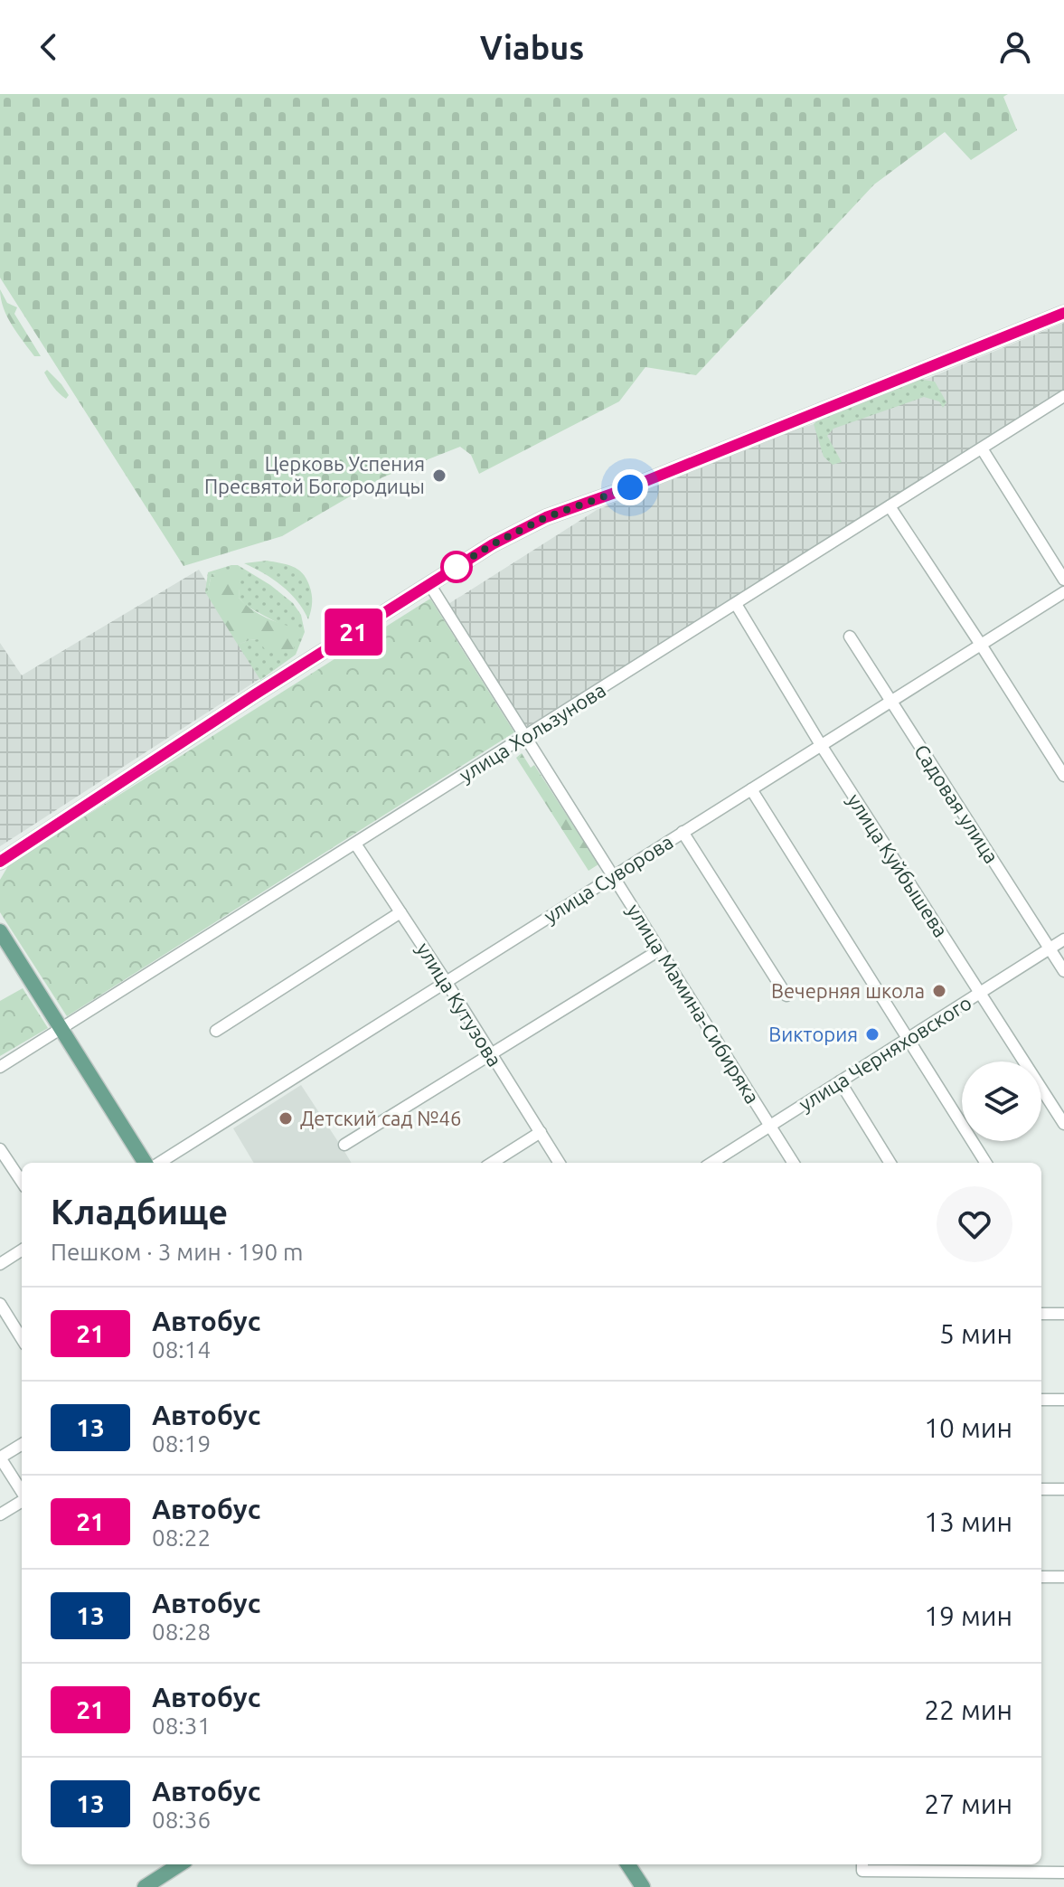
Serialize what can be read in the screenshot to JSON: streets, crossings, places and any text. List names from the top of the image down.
{
  "streets": {
    "street": [
      "улица Хользунова",
      "Садовая улица",
      "улица Куйбышева",
      "улица Суворова",
      "улица Мамина-Сибиряка",
      "улица Кутузова",
      "улица Черняховского"
    ]
  },
  "crossings": [
    ["улица Хользунова", "улица Куйбышева"],
    ["улица Хользунова", "улица Мамина-Сибиряка"],
    ["улица Хользунова", "улица Кутузова"],
    ["Садовая улица", "улица Суворова"],
    ["Садовая улица", "улица Черняховского"],
    ["улица Куйбышева", "улица Суворова"],
    ["улица Куйбышева", "улица Черняховского"],
    ["улица Суворова", "улица Мамина-Сибиряка"],
    ["улица Суворова", "улица Кутузова"],
    ["улица Мамина-Сибиряка", "улица Черняховского"]
  ],
  "places": [
    "Церковь Успения Пресвятой Богородицы",
    "Вечерняя школа",
    "Виктория",
    "Детский сад №46"
  ],
  "lines": ["bus line 21"],
  "page": {
    "header": "Viabus",
    "on_map": "21",
    "heading": ["Кладбище", "Пешком · 3 мин · 190 m"],
    "list": [
      {
        "mark": "21",
        "name": "Автобус",
        "note": "08:14",
        "value": "5 мин"
      },
      {
        "mark": "13",
        "name": "Автобус",
        "note": "08:19",
        "value": "10 мин"
      },
      {
        "mark": "21",
        "name": "Автобус",
        "note": "08:22",
        "value": "13 мин"
      },
      {
        "mark": "13",
        "name": "Автобус",
        "note": "08:28",
        "value": "19 мин"
      },
      {
        "mark": "21",
        "name": "Автобус",
        "note": "08:31",
        "value": "22 мин"
      },
      {
        "mark": "13",
        "name": "Автобус",
        "note": "08:36",
        "value": "27 мин"
      }
    ]
  }
}
